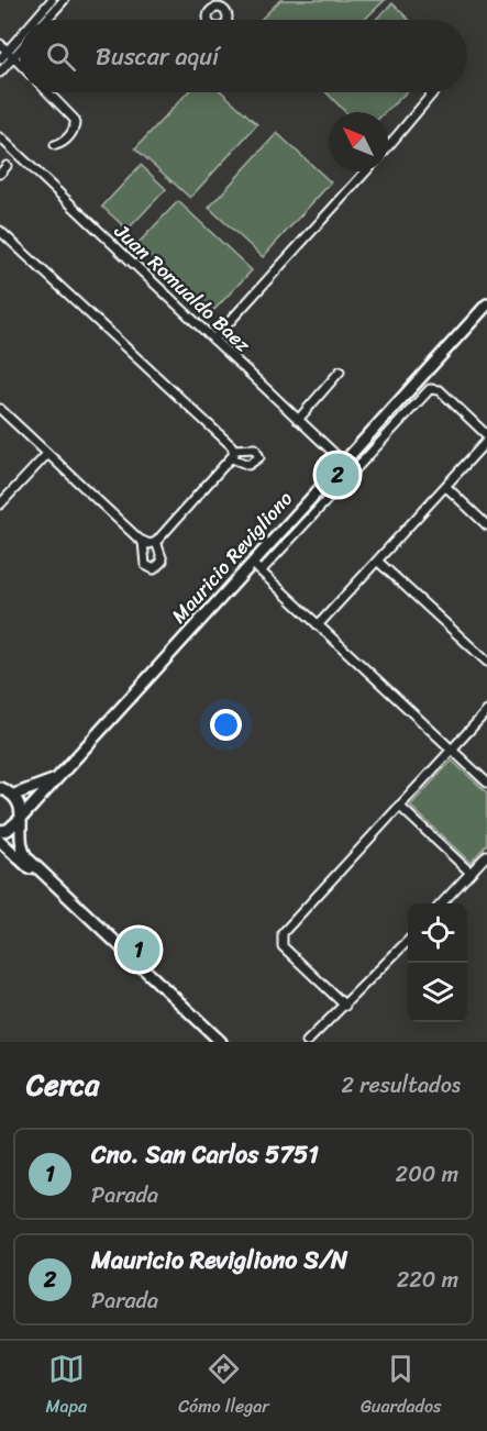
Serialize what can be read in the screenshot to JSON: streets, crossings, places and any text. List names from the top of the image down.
{
  "streets": {
    "main road": ["Mauricio Revigliono"],
    "street": ["Juan Romualdo Baez"]
  },
  "crossings": [
    ["Juan Romualdo Baez", "Mauricio Revigliono"]
  ],
  "north": "top left",
  "page": {
    "search": "Buscar aquí",
    "pins": ["2", "1"],
    "heading": ["Cerca", "2 resultados"],
    "list": [
      {
        "mark": "1",
        "name": "Cno. San Carlos 5751",
        "note": "Parada",
        "value": "200 m"
      },
      {
        "mark": "2",
        "name": "Mauricio Revigliono S/N",
        "note": "Parada",
        "value": "220 m"
      }
    ],
    "nav": ["Mapa", "Cómo llegar", "Guardados"]
  }
}
